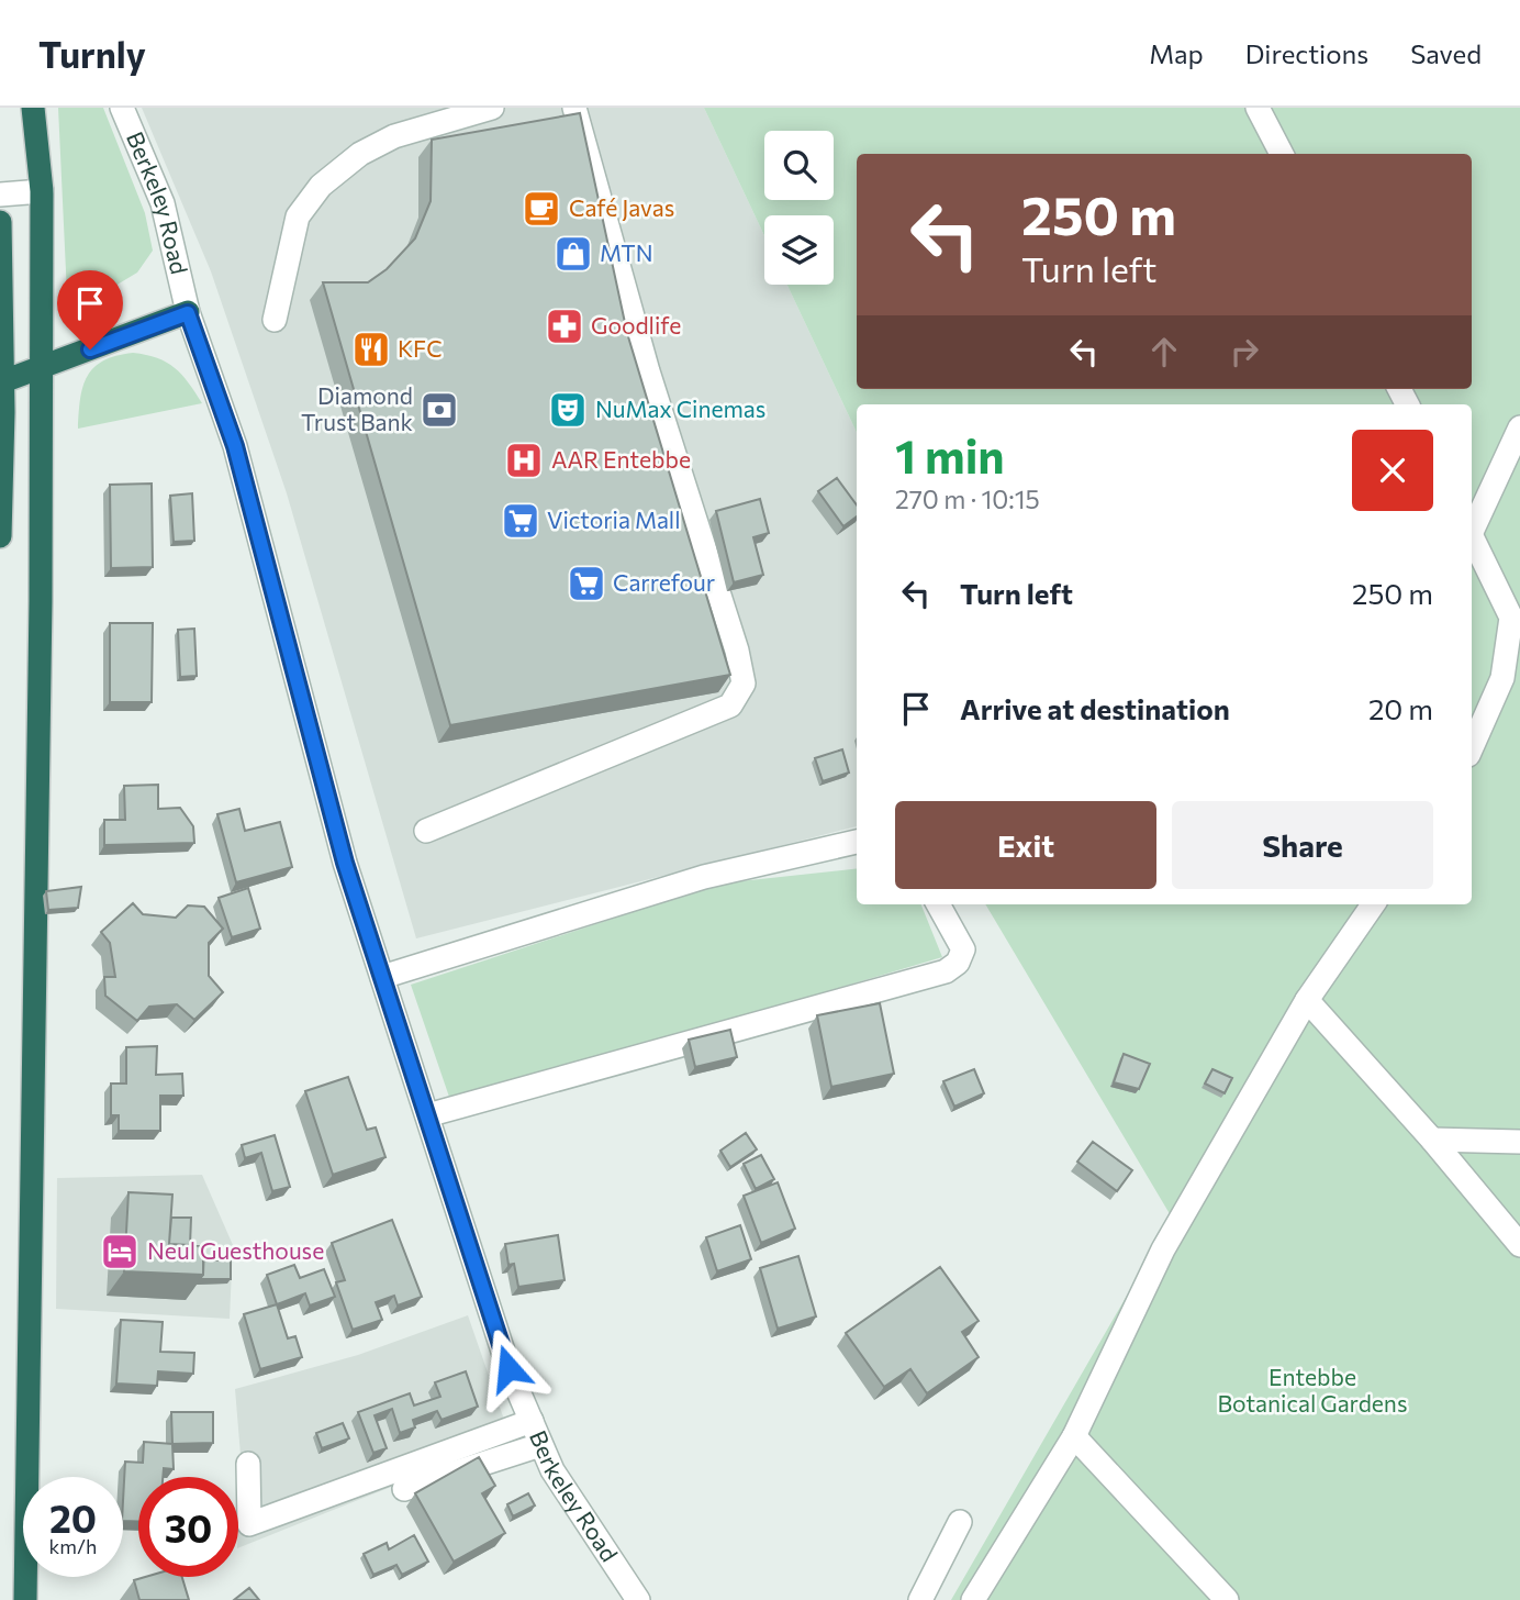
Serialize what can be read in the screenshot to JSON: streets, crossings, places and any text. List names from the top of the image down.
{
  "streets": {
    "street": ["Berkeley Road"]
  },
  "parks": ["Entebbe Botanical Gardens"],
  "places": {
    "cafe": ["Café Javas"],
    "shop": ["MTN"],
    "pharmacy": ["Goodlife"],
    "restaurant": ["KFC"],
    "bank": ["Diamond Trust Bank"],
    "theatre": ["NuMax Cinemas"],
    "hospital": ["AAR Entebbe"],
    "supermarket": ["Victoria Mall", "Carrefour"],
    "hotel": ["Neul Guesthouse"]
  },
  "page": {
    "header": "Turnly",
    "nav": ["Map", "Directions", "Saved"],
    "turn": ["250 m", "Turn left"],
    "heading": ["1 min", "270 m · 10:15"],
    "list": [
      {
        "name": "Turn left",
        "value": "250 m"
      },
      {
        "name": "Arrive at destination",
        "value": "20 m"
      }
    ],
    "buttons": ["Exit", "Share"],
    "speed": "20 km/h",
    "limit": "30"
  }
}
